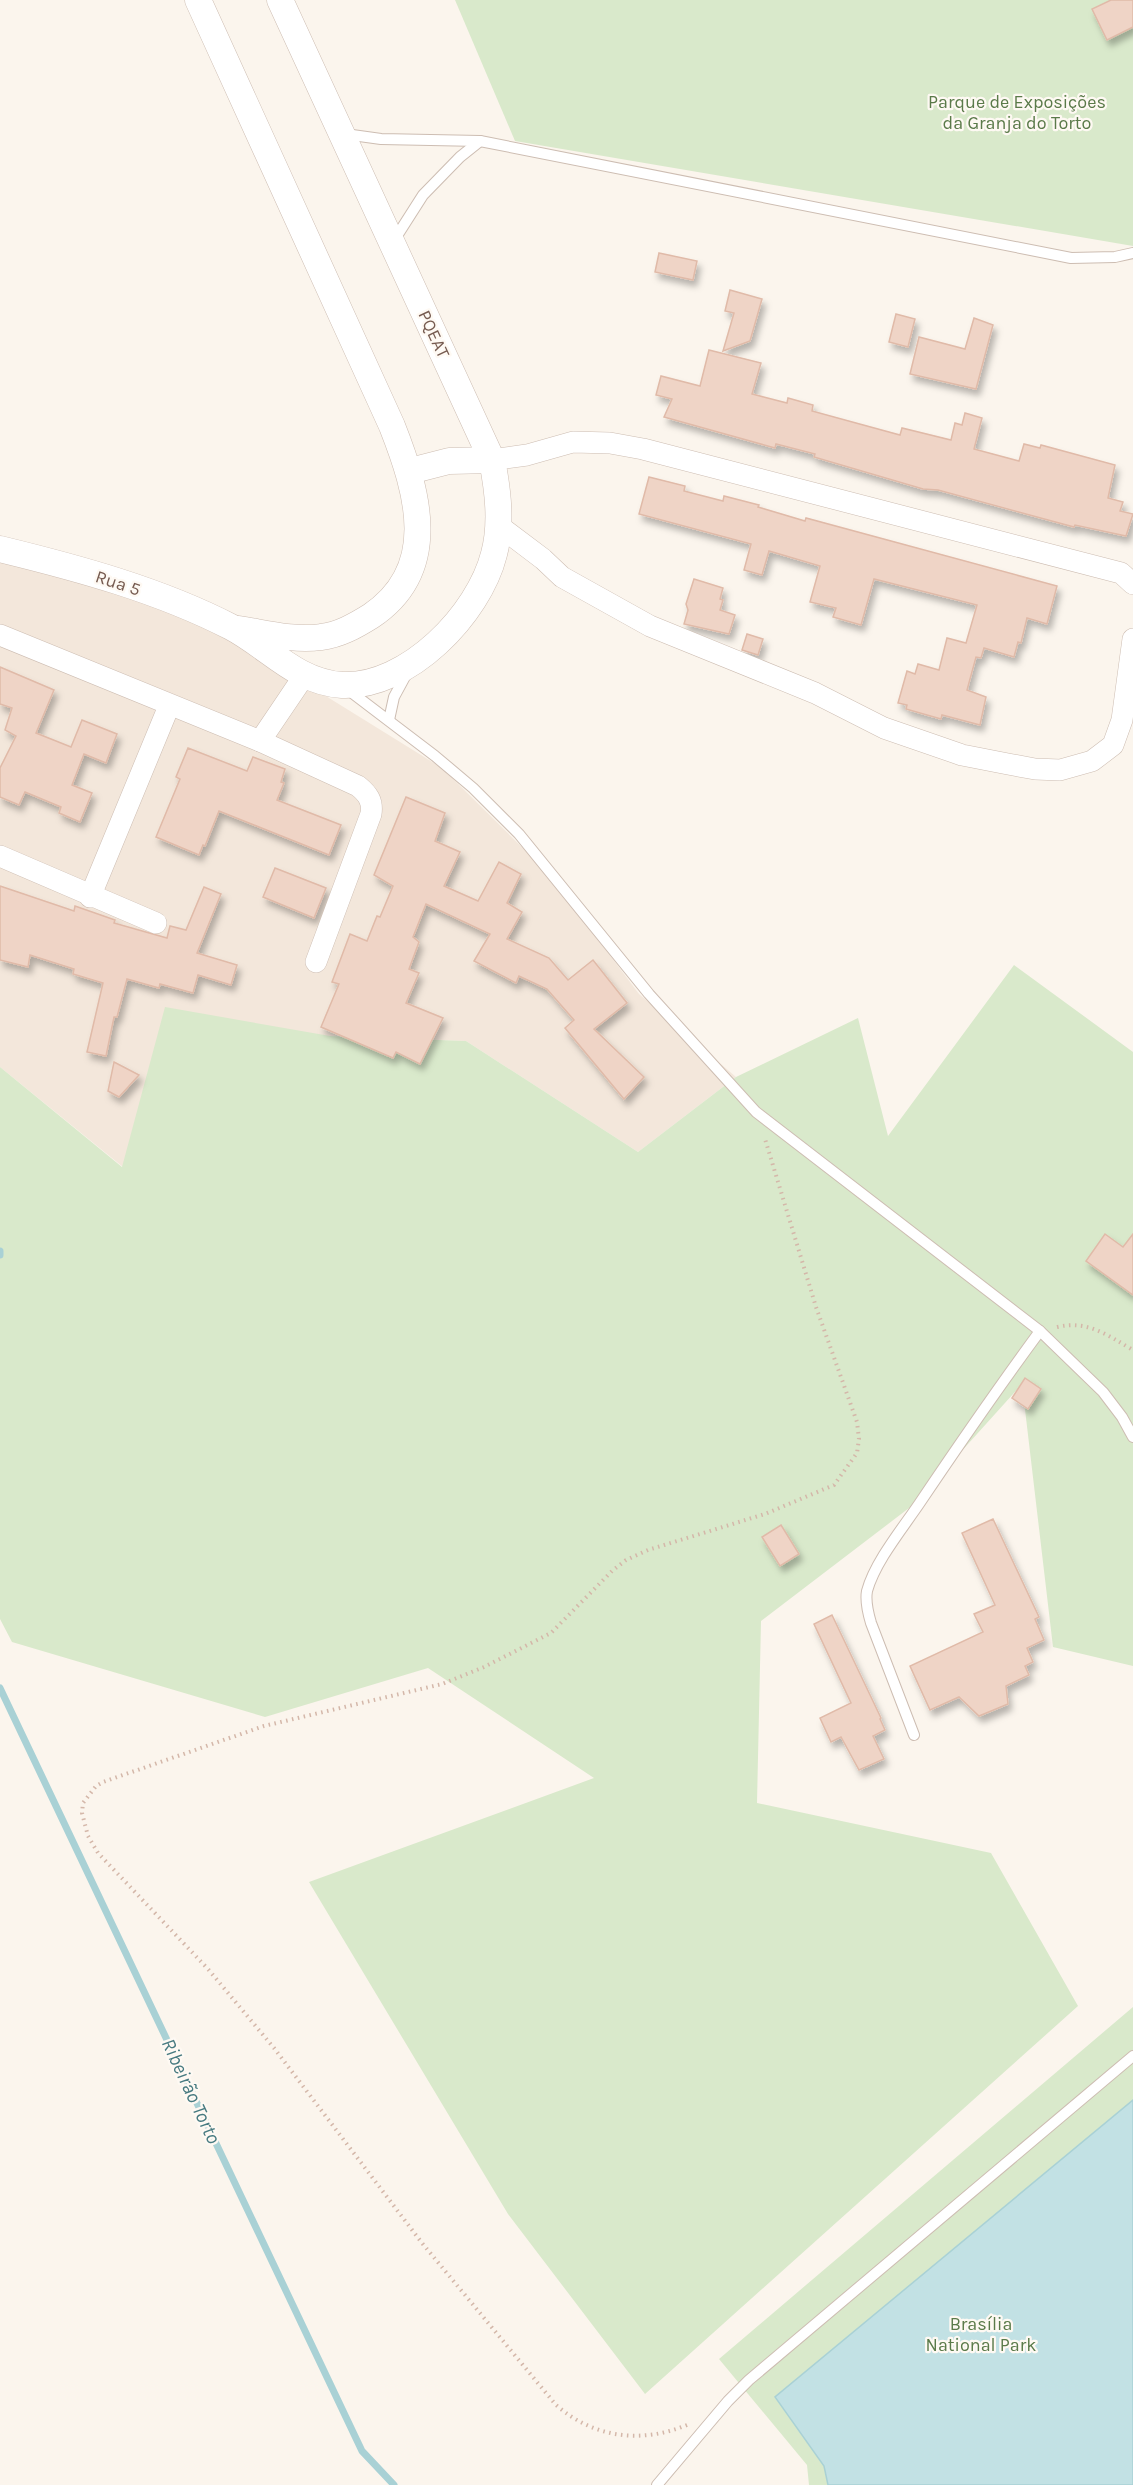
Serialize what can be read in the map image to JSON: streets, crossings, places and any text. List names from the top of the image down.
{
  "streets": {
    "street": ["PQEAT", "Rua 5"]
  },
  "water": ["Ribeirão Torto"],
  "parks": ["Parque de Exposições da Granja do Torto", "Brasília National Park"]
}
